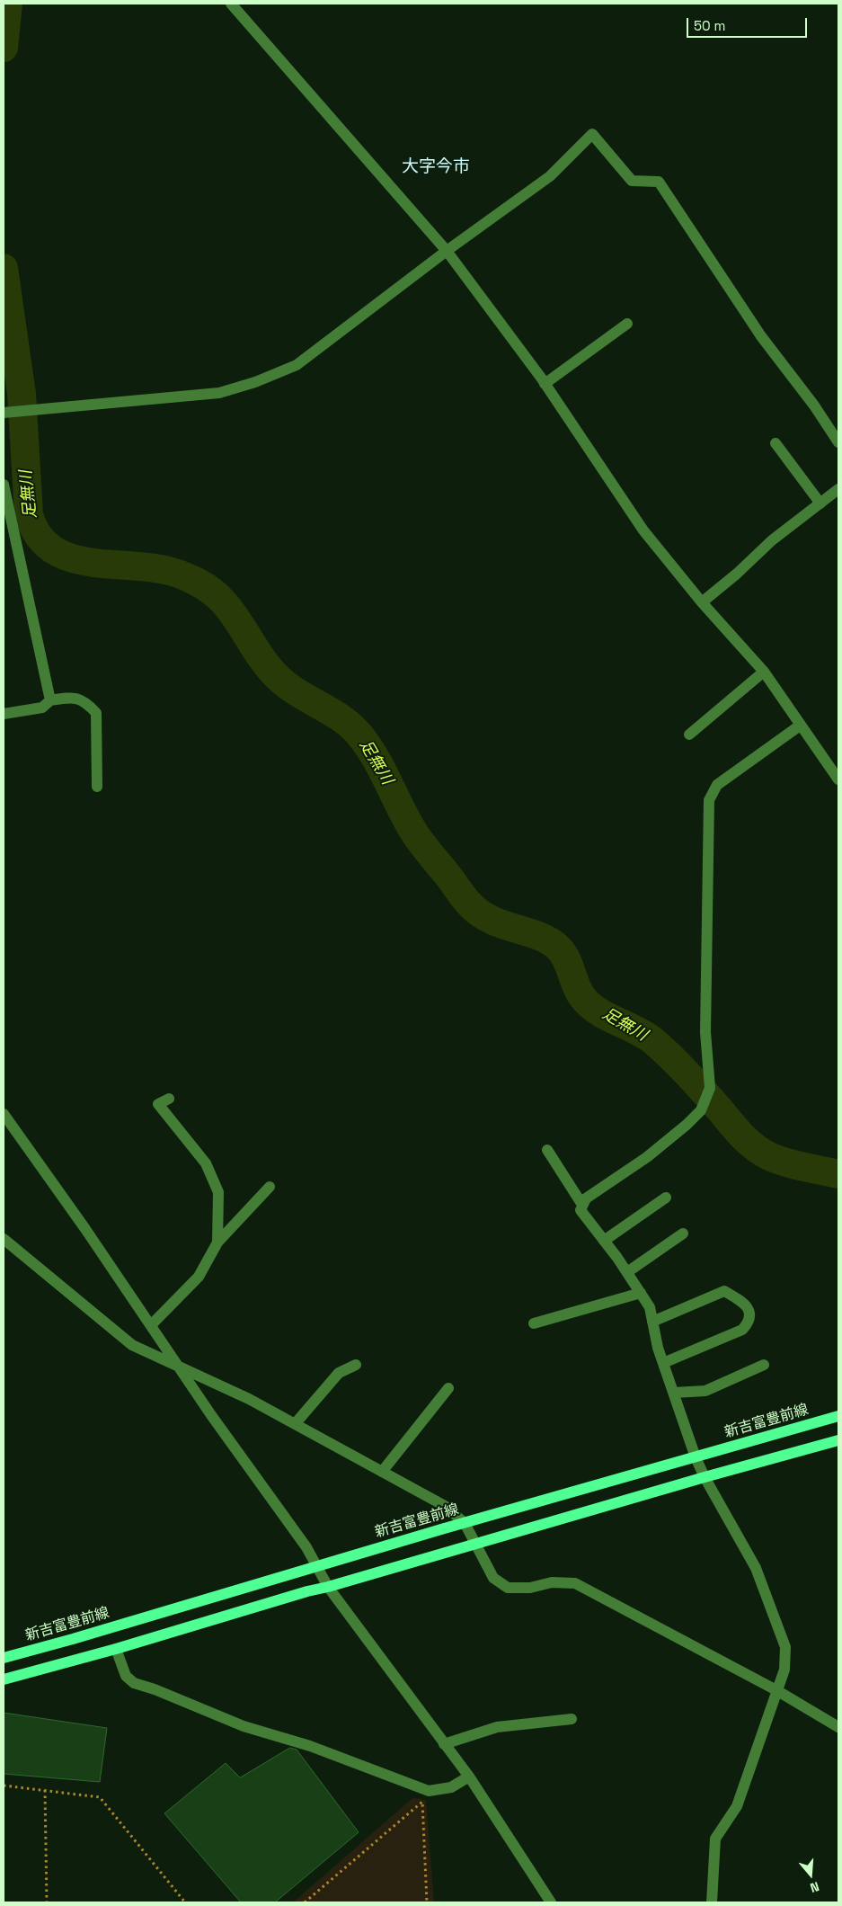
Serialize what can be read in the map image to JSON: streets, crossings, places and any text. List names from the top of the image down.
{
  "streets": {
    "main road": ["新吉富豊前線"]
  },
  "districts": ["大字今市"],
  "water": ["足無川"],
  "scale_bar": "50 m",
  "north": "bottom"
}
